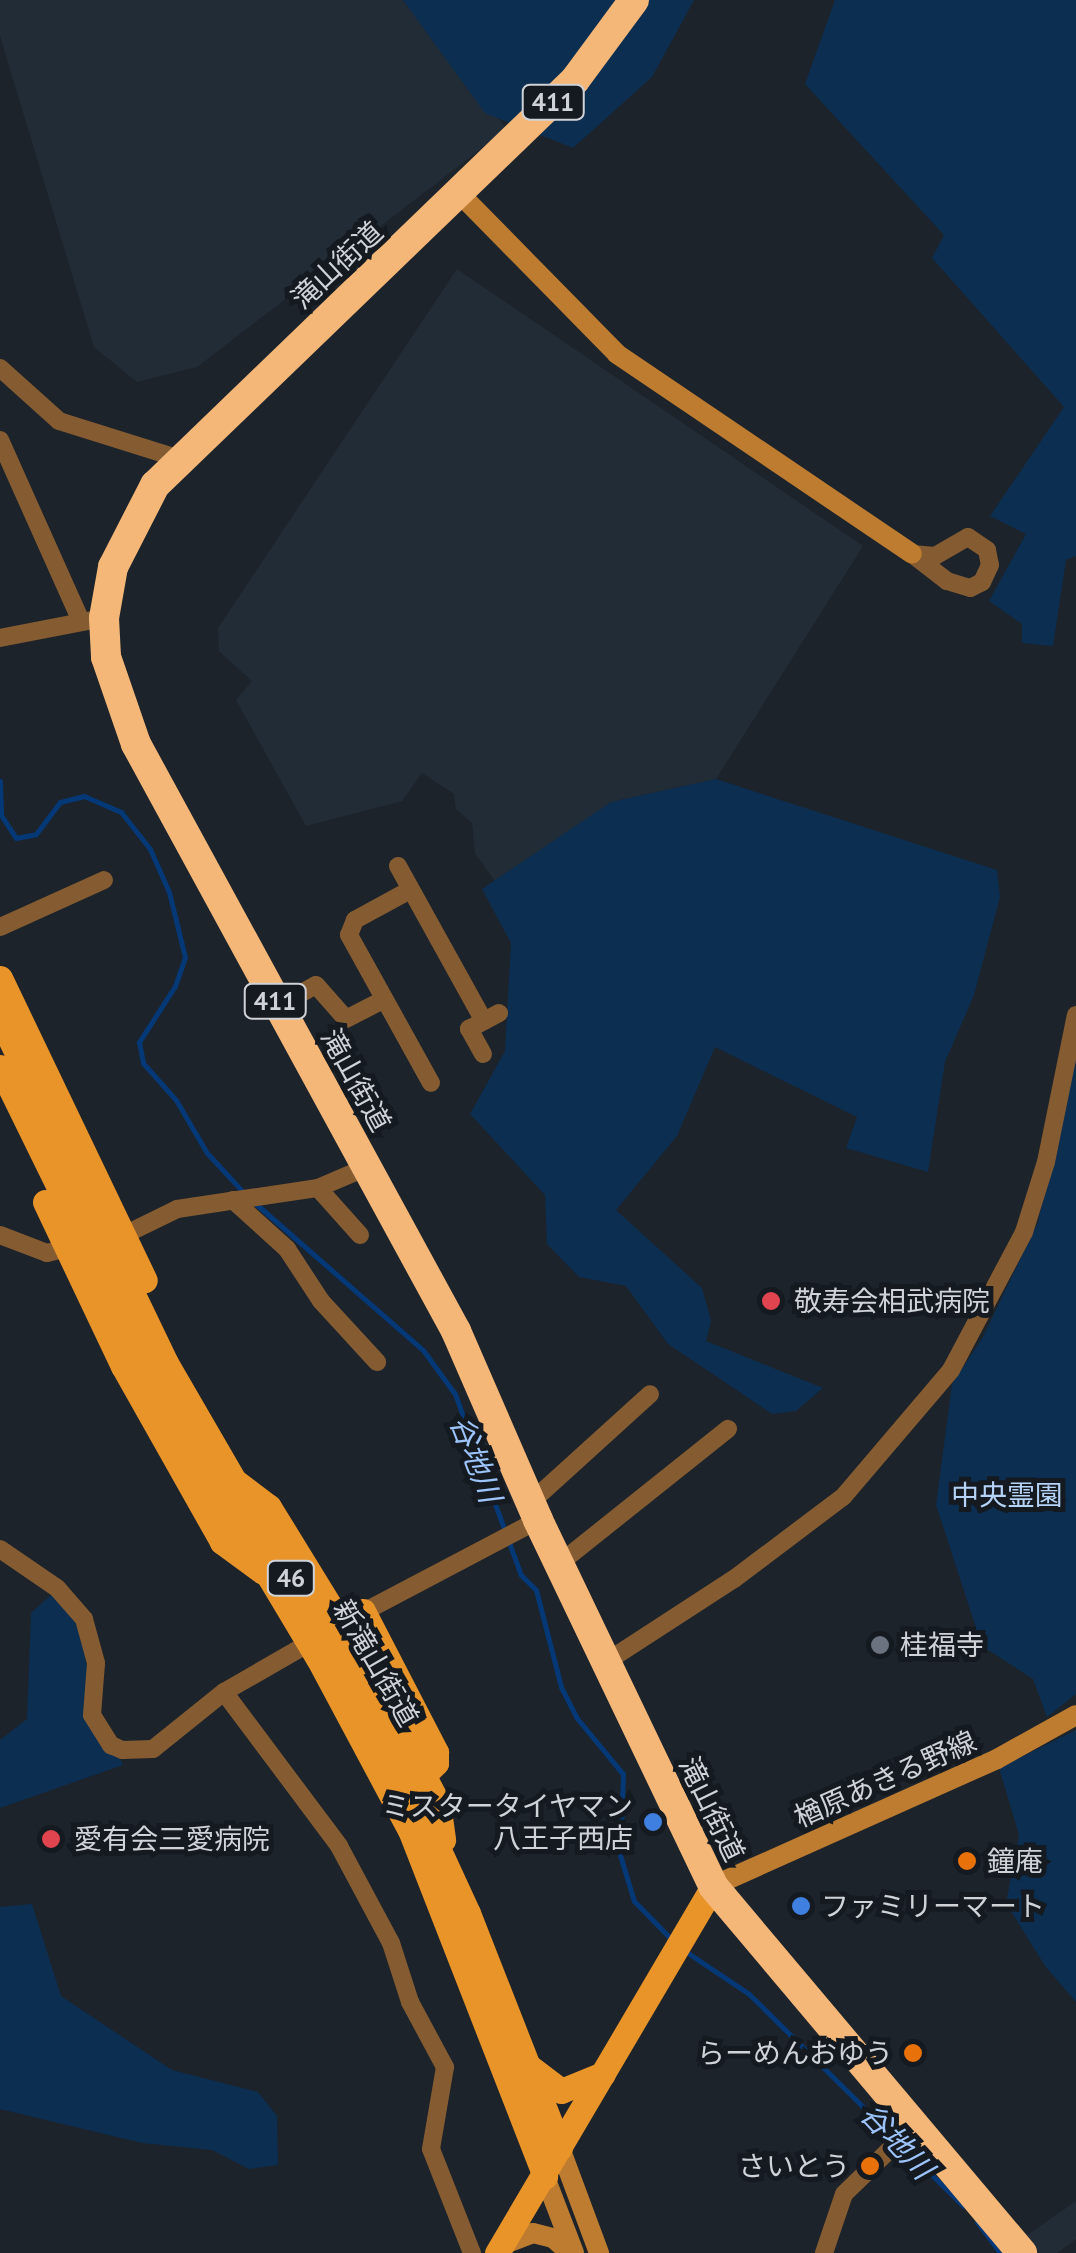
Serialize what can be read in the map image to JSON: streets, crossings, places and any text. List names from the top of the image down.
{
  "streets": {
    "highway": ["411", "滝山街道"],
    "main road": ["46", "新滝山街道", "楢原あきる野線"]
  },
  "crossings": [
    ["滝山街道", "楢原あきる野線"],
    ["46", "新滝山街道"]
  ],
  "water": ["谷地川"],
  "parks": ["中央霊園"],
  "places": [
    "敬寿会相武病院",
    "桂福寺",
    "ミスタータイヤマン 八王子西店",
    "愛有会三愛病院",
    "鐘庵",
    "ファミリーマート",
    "らーめんおゆう",
    "さいとう"
  ]
}
